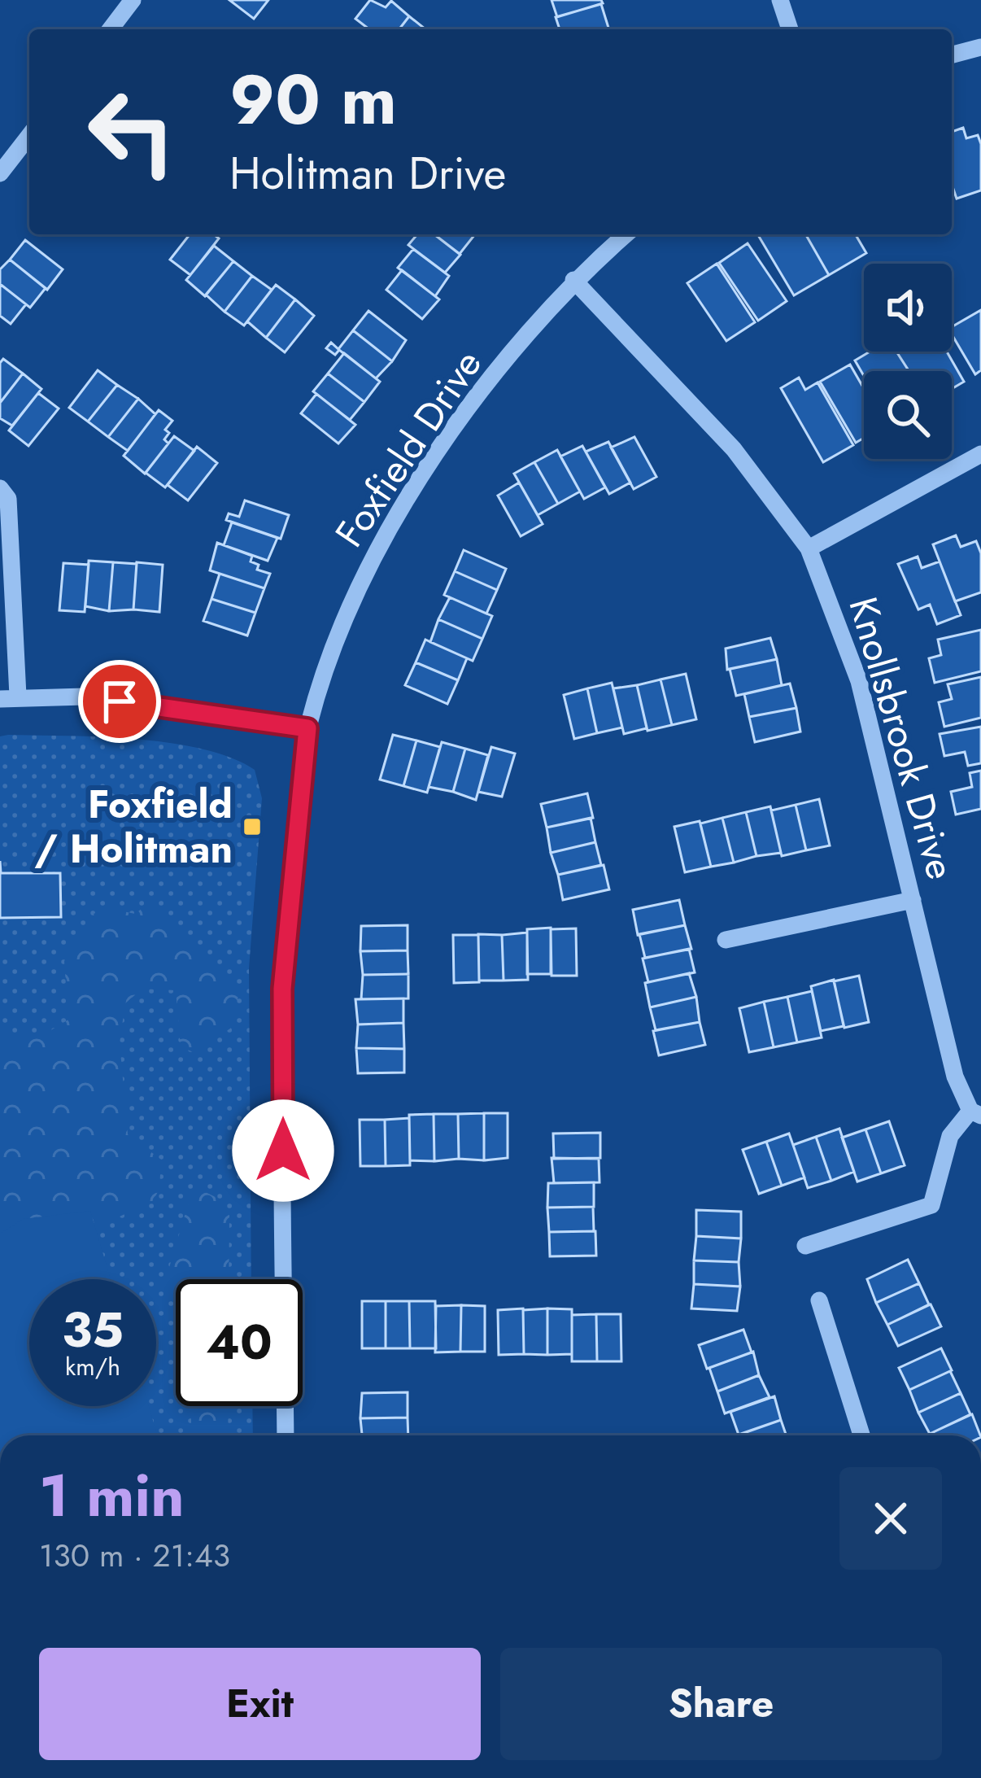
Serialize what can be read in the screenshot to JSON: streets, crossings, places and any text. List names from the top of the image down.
{
  "streets": {
    "street": ["Foxfield Drive", "Knollsbrook Drive"]
  },
  "crossings": [
    ["Foxfield Drive", "Knollsbrook Drive"]
  ],
  "places": {
    "transit": ["Foxfield / Holitman"]
  },
  "page": {
    "turn": ["90 m", "Holitman Drive"],
    "speed": "35 km/h",
    "limit": "40",
    "heading": ["1 min", "130 m · 21:43"],
    "buttons": ["Exit", "Share"]
  }
}
